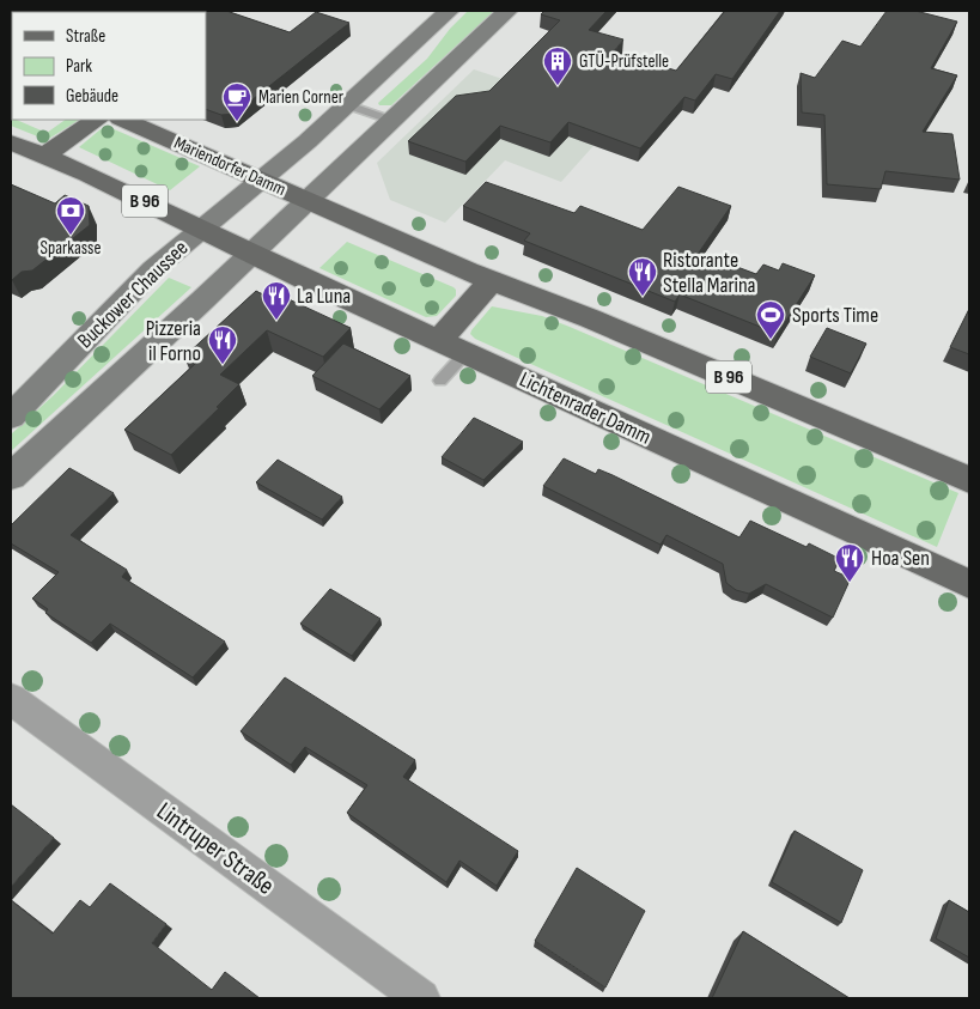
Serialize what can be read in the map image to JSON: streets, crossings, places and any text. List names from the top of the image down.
{
  "streets": {
    "main road": [
      "Mariendorfer Damm",
      "B 96",
      "Buckower Chaussee",
      "Lichtenrader Damm"
    ],
    "street": ["Lintruper Straße"]
  },
  "crossings": [
    ["Mariendorfer Damm", "B 96"],
    ["Mariendorfer Damm", "Buckower Chaussee"],
    ["B 96", "Buckower Chaussee"],
    ["B 96", "Lichtenrader Damm"],
    ["Buckower Chaussee", "Lichtenrader Damm"]
  ],
  "places": {
    "building": ["GTÜ-Prüfstelle"],
    "cafe": ["Marien Corner"],
    "bank": ["Sparkasse"],
    "restaurant": [
      "Ristorante Stella Marina",
      "La Luna",
      "Pizzeria il Forno",
      "Hoa Sen"
    ],
    "sports": ["Sports Time"]
  },
  "legend": ["Straße", "Park", "Gebäude"]
}
